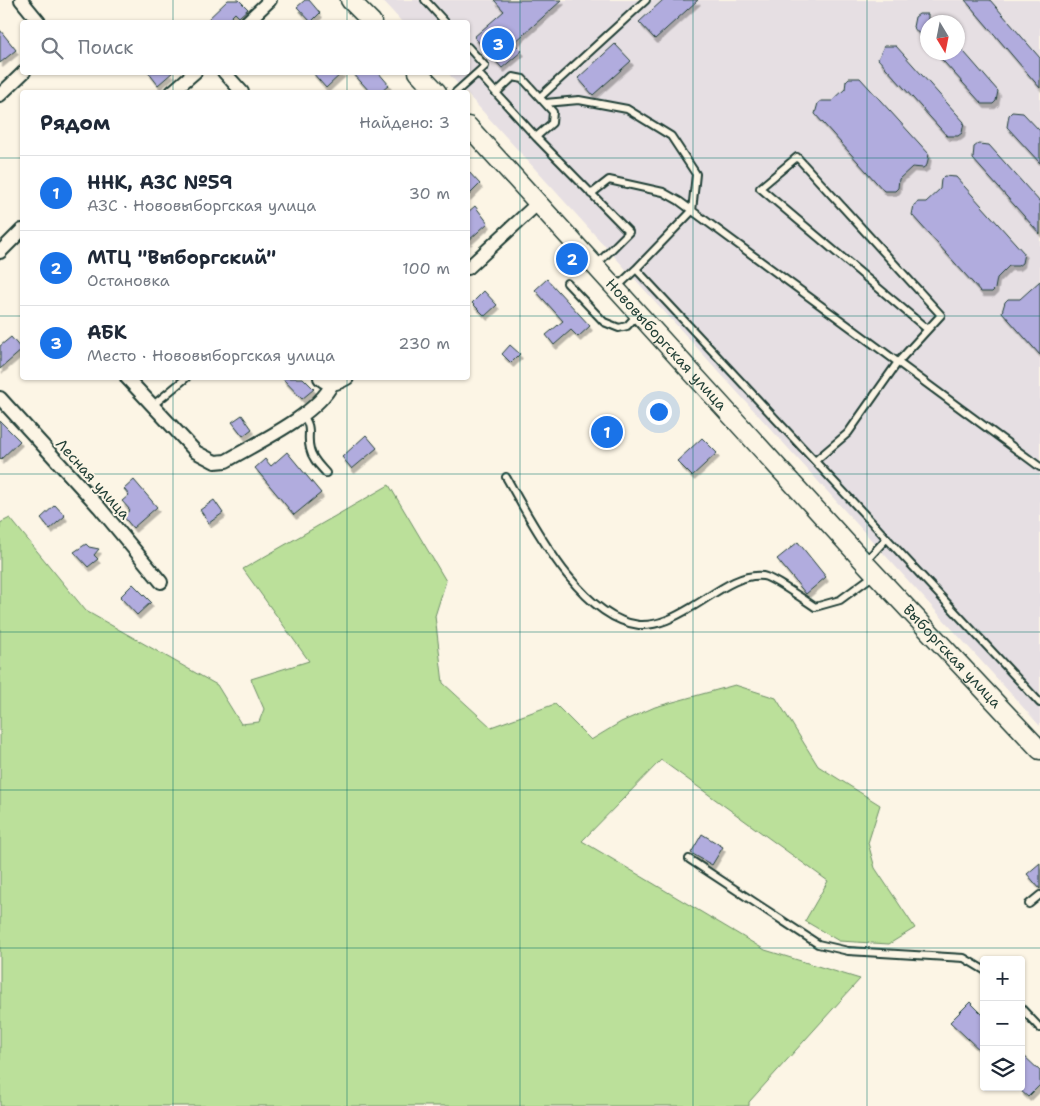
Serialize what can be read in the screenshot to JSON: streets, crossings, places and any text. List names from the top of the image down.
{
  "streets": {
    "street": ["Нововыборгская улица", "Лесная улица", "Выборгская улица"]
  },
  "crossings": [
    ["Нововыборгская улица", "Выборгская улица"]
  ],
  "north": "bottom",
  "page": {
    "search": "Поиск",
    "pins": ["3", "2", "1"],
    "heading": ["Рядом", "Найдено: 3"],
    "list": [
      {
        "mark": "1",
        "name": "ННК, АЗС №59",
        "note": "АЗС · Нововыборгская улица",
        "value": "30 m"
      },
      {
        "mark": "2",
        "name": "МТЦ \"Выборгский\"",
        "note": "Остановка",
        "value": "100 m"
      },
      {
        "mark": "3",
        "name": "АБК",
        "note": "Место · Нововыборгская улица",
        "value": "230 m"
      }
    ],
    "map_buttons": ["+", "−"]
  }
}
